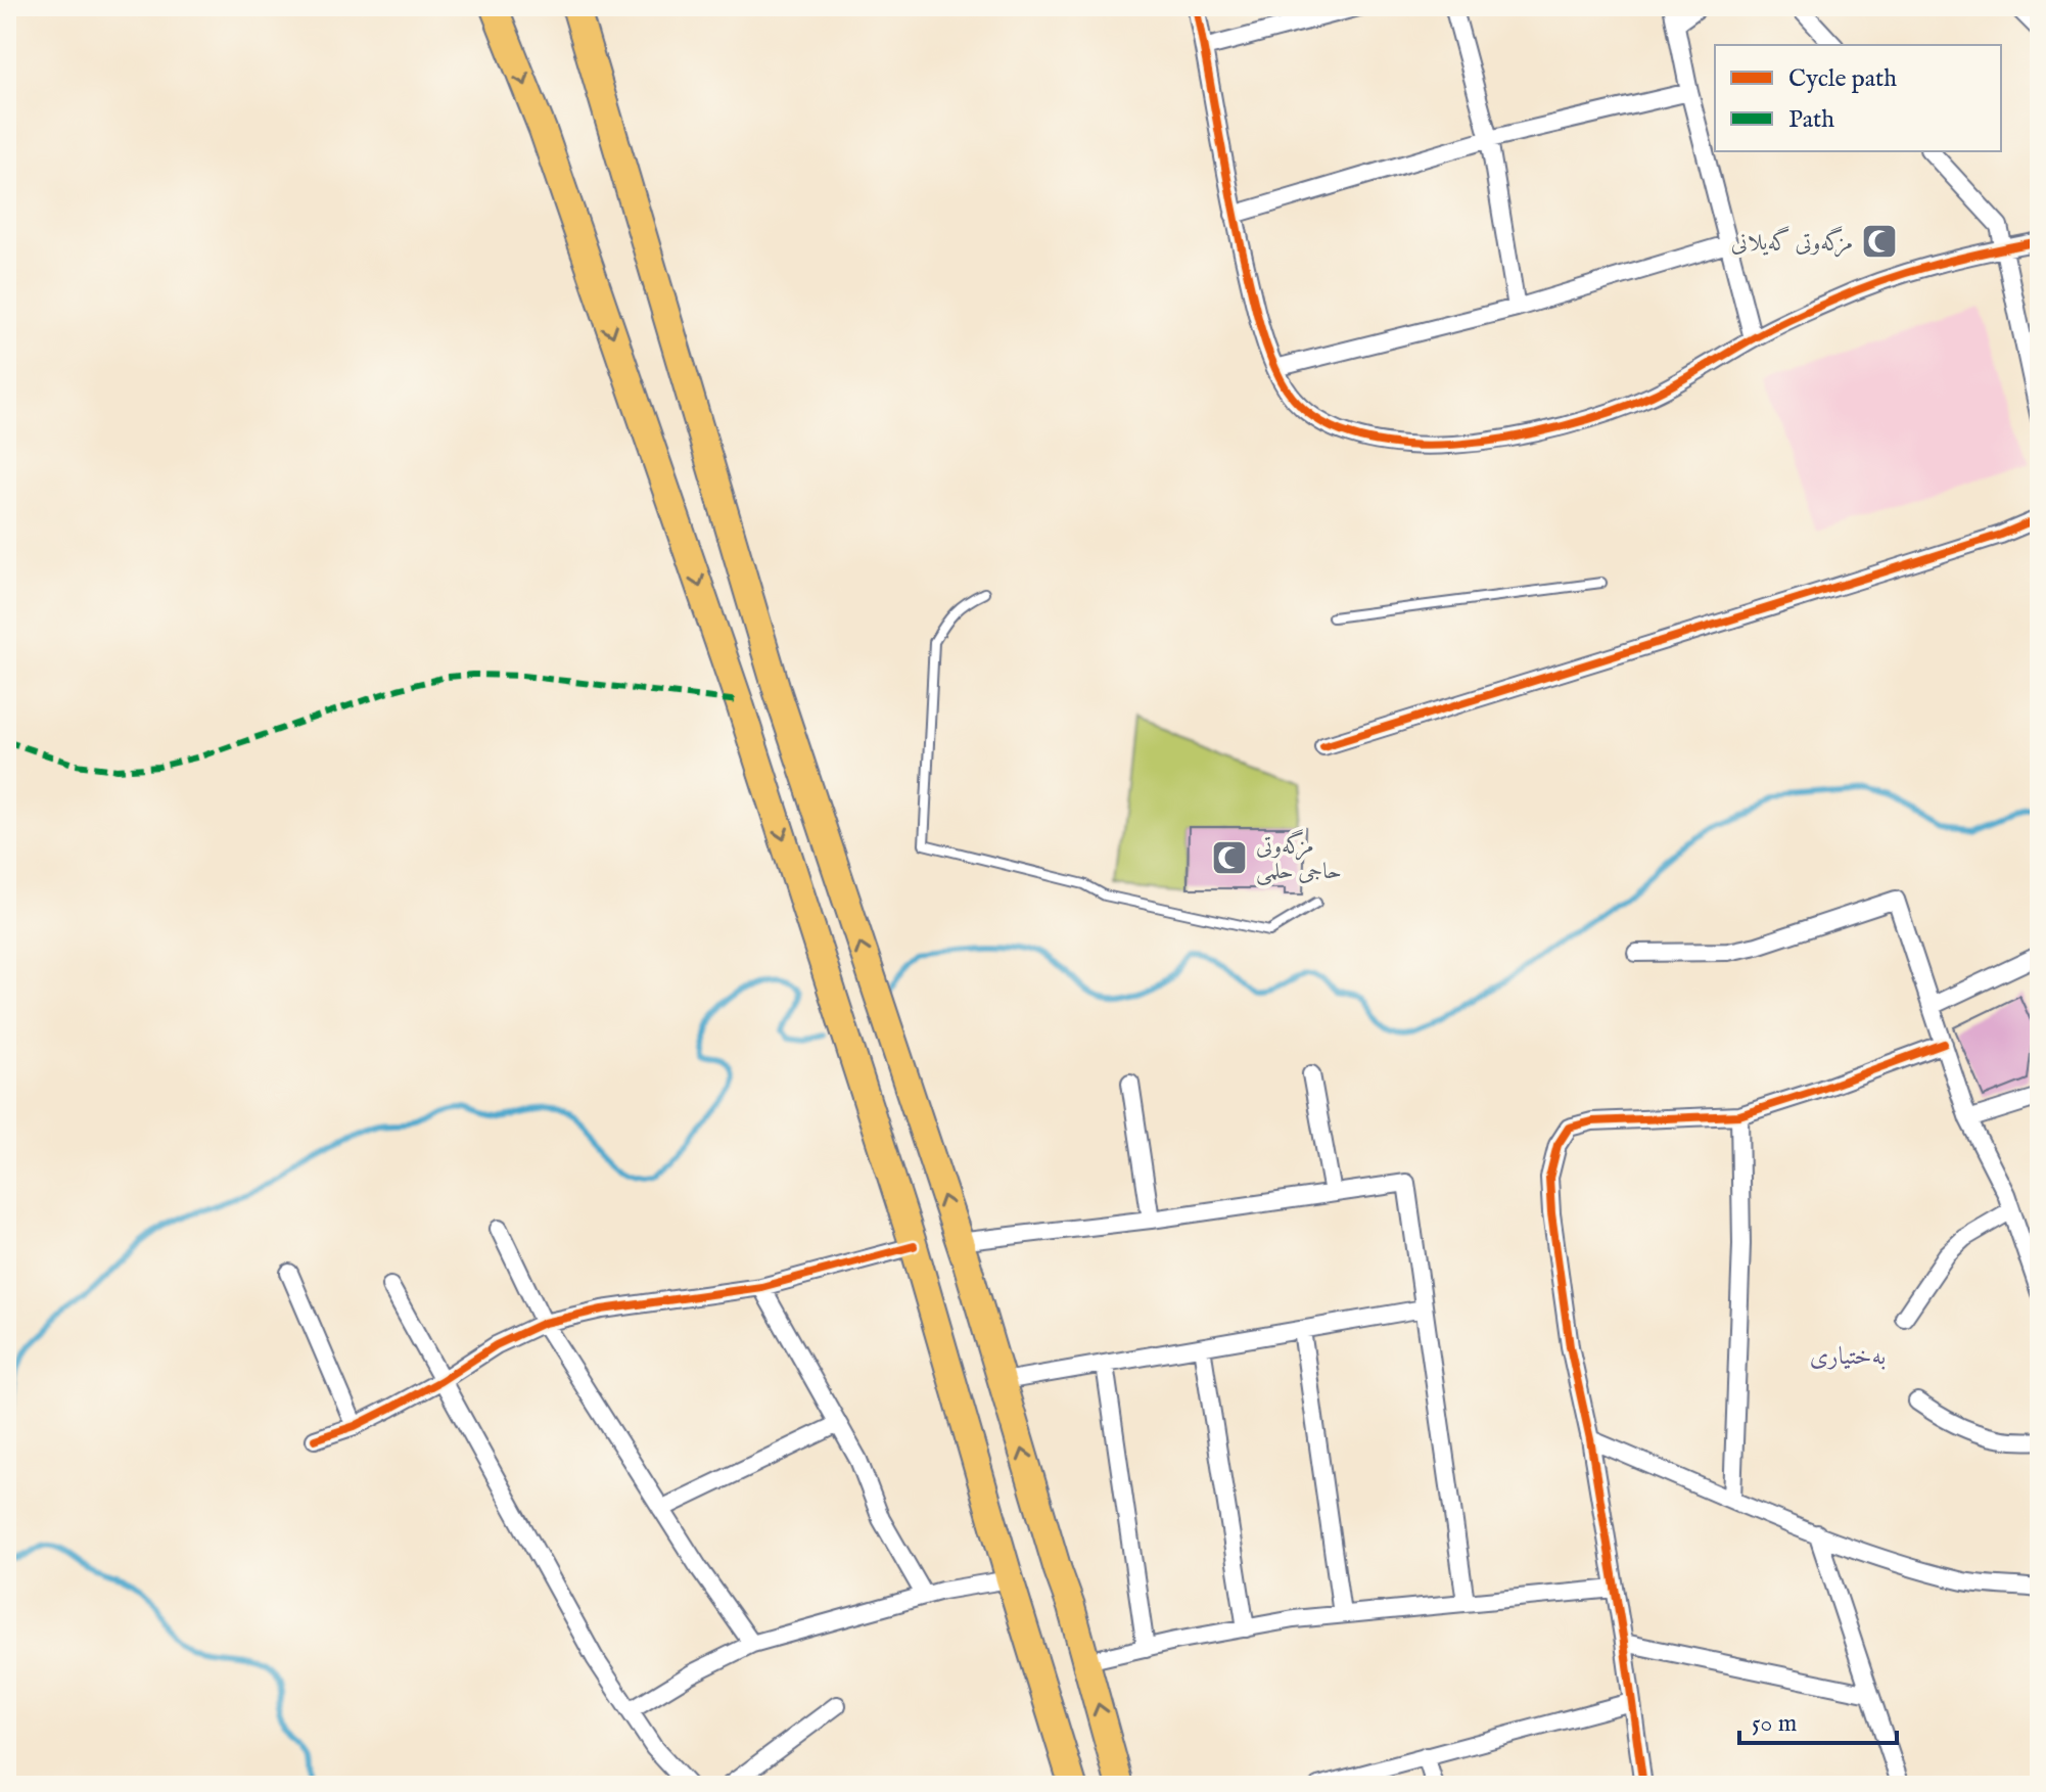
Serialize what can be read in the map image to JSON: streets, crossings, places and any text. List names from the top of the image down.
{
  "districts": ["بەختیاری"],
  "places": {
    "mosque": ["مزگەوتی گەیلانی", "مزگەوتی حاجی حلمی"]
  },
  "legend": ["Cycle path", "Path"],
  "scale_bar": "50 m"
}
